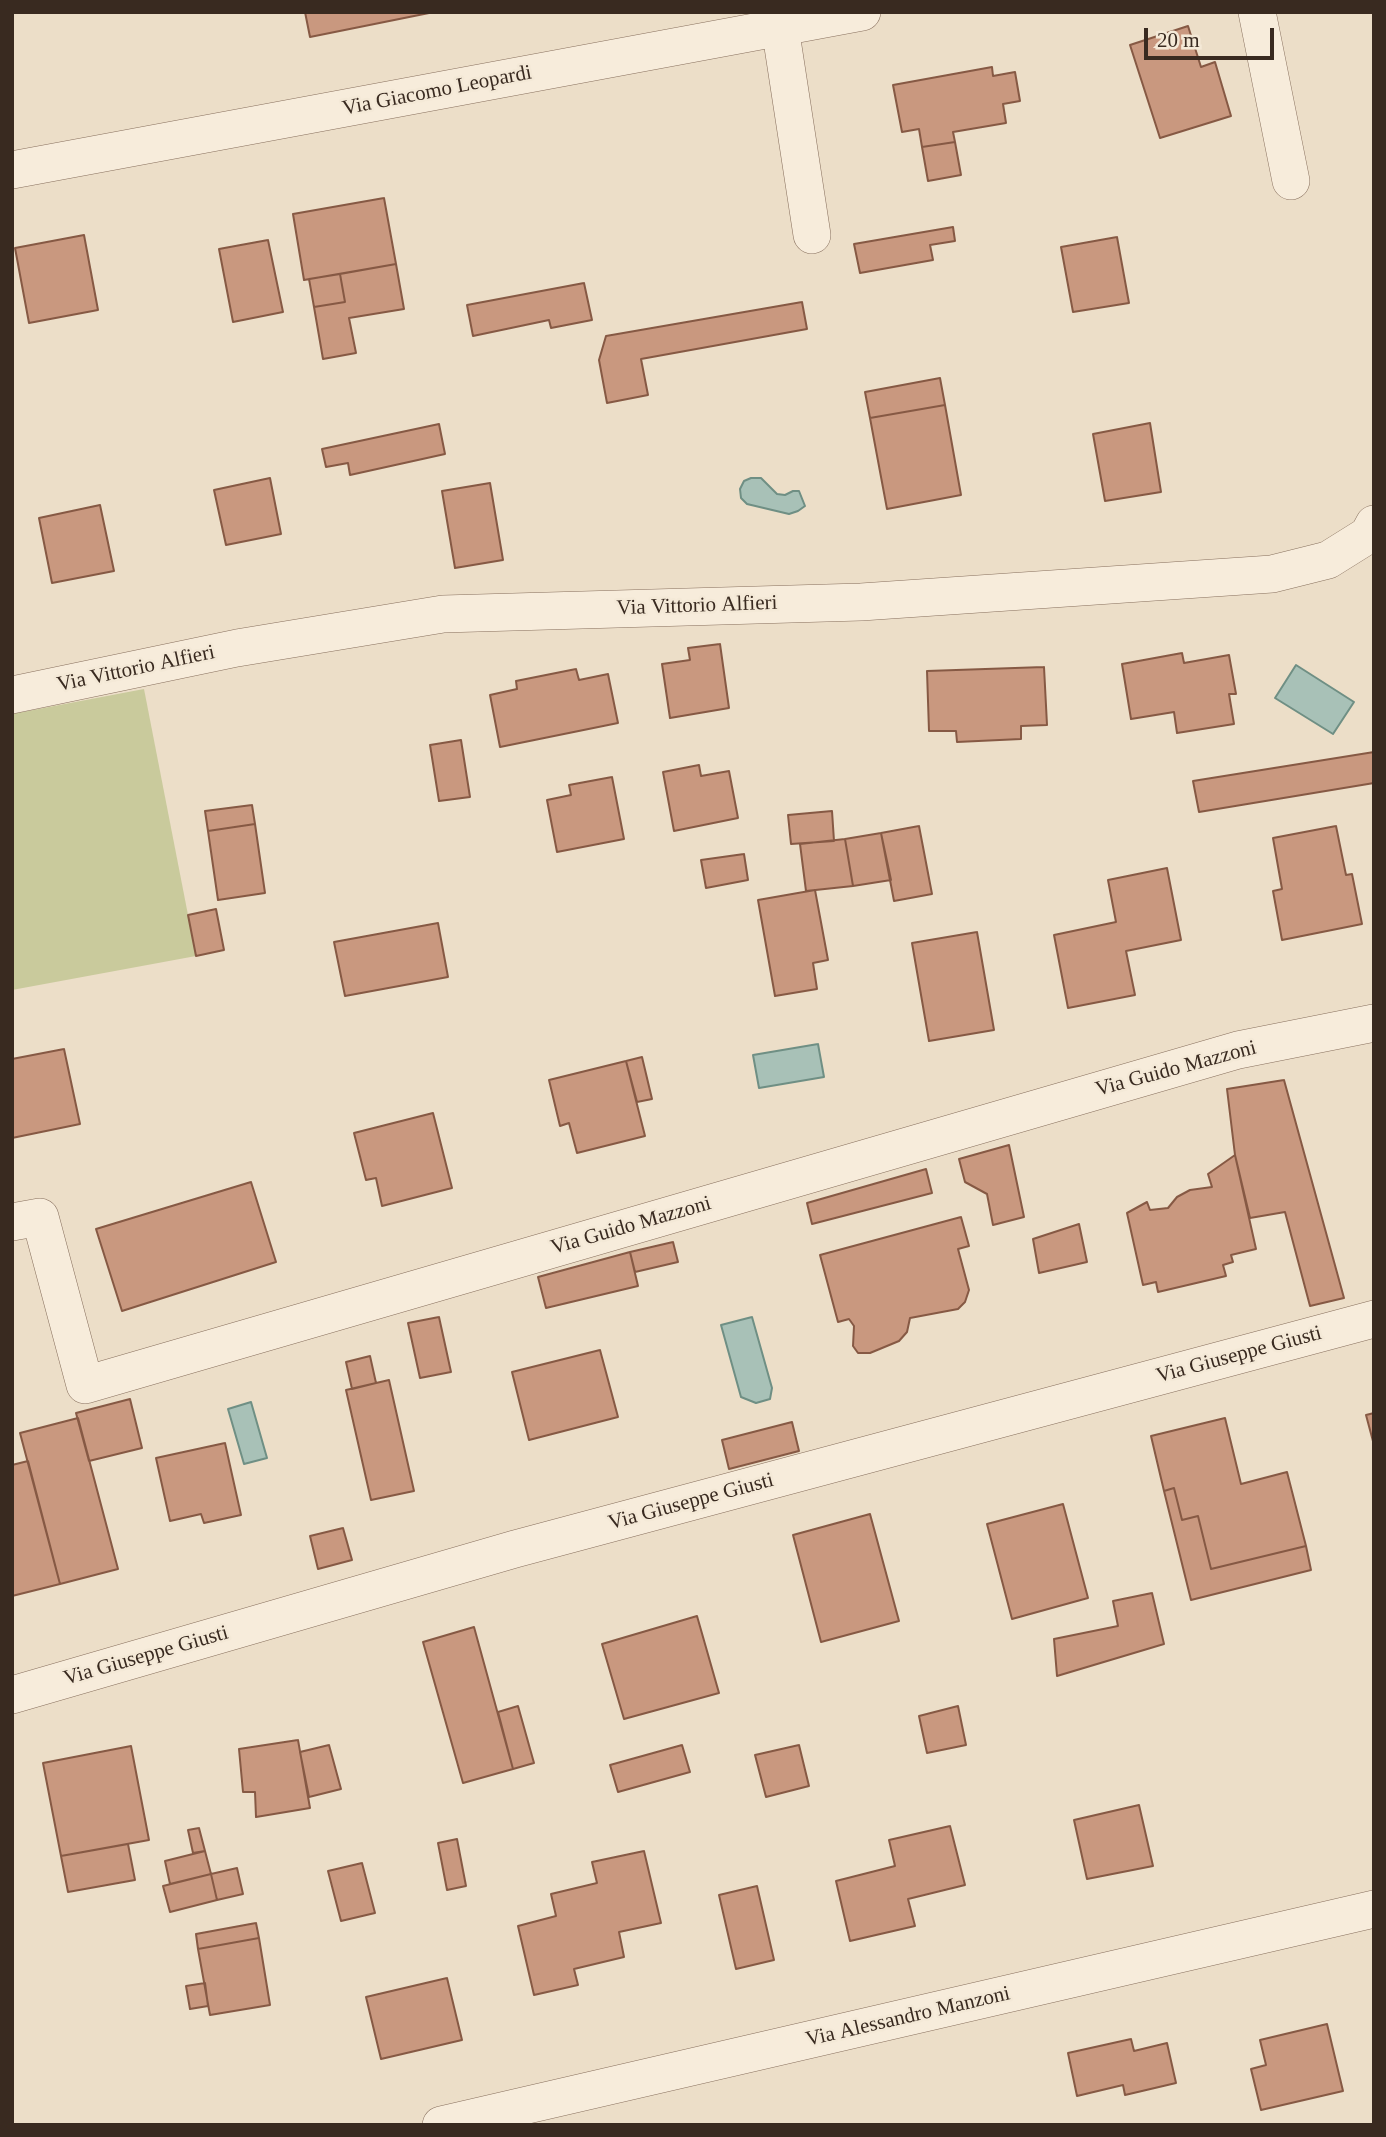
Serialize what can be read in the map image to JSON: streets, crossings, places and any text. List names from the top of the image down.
{
  "streets": {
    "street": [
      "Via Giacomo Leopardi",
      "Via Vittorio Alfieri",
      "Via Guido Mazzoni",
      "Via Giuseppe Giusti",
      "Via Alessandro Manzoni"
    ]
  },
  "scale_bar": "20 m"
}
